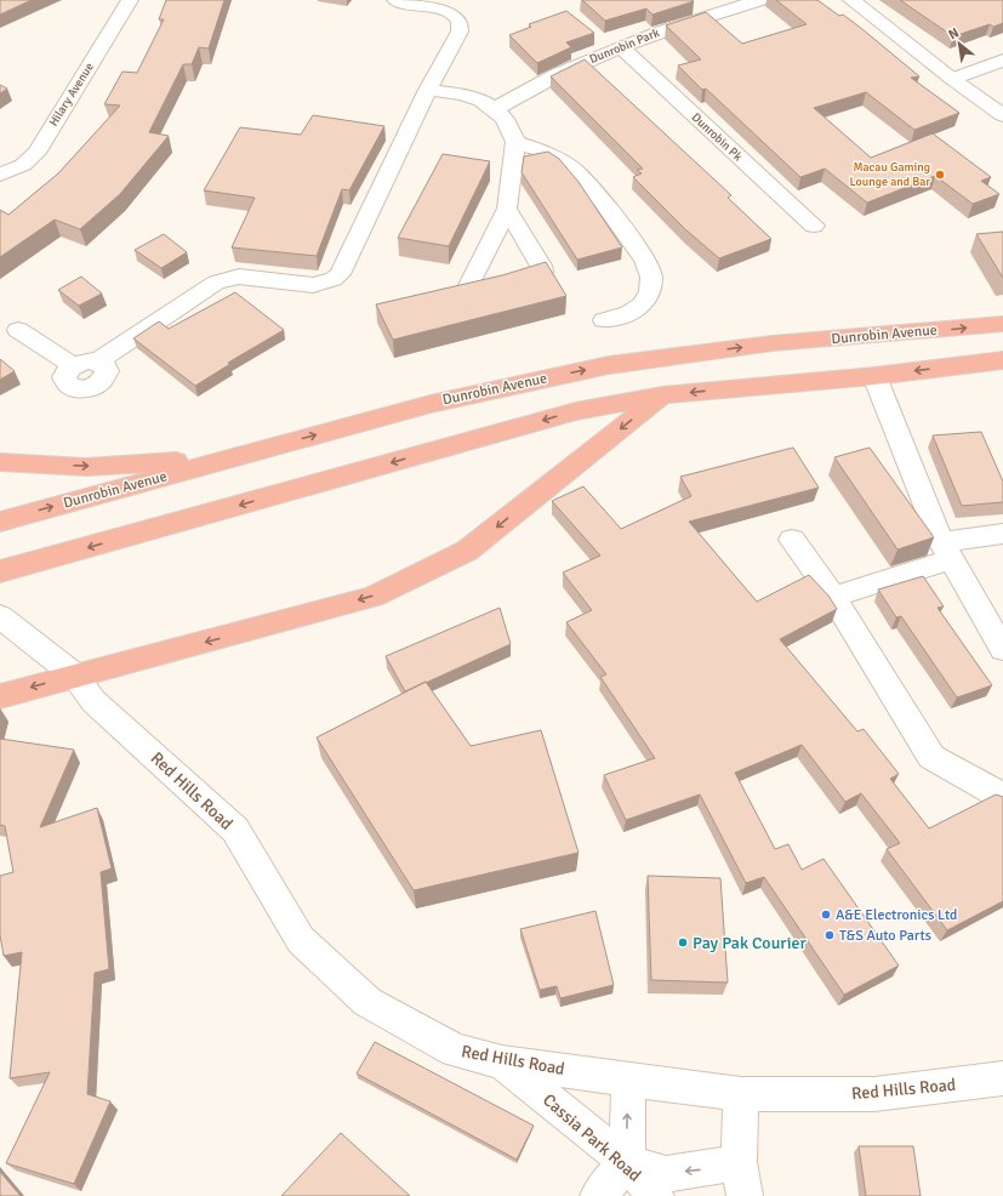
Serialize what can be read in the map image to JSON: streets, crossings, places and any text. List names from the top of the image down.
{
  "streets": {
    "highway": ["Dunrobin Avenue"],
    "street": [
      "Dunrobin Park",
      "Hilary Avenue",
      "Dunrobin Pk",
      "Red Hills Road",
      "Cassia Park Road"
    ]
  },
  "crossings": [
    ["Dunrobin Park", "Dunrobin Pk"],
    ["Red Hills Road", "Cassia Park Road"]
  ],
  "places": [
    "Macau Gaming Lounge and Bar",
    "A&E Electronics Ltd",
    "T&S Auto Parts",
    "Pay Pak Courier"
  ],
  "north": "top left"
}
